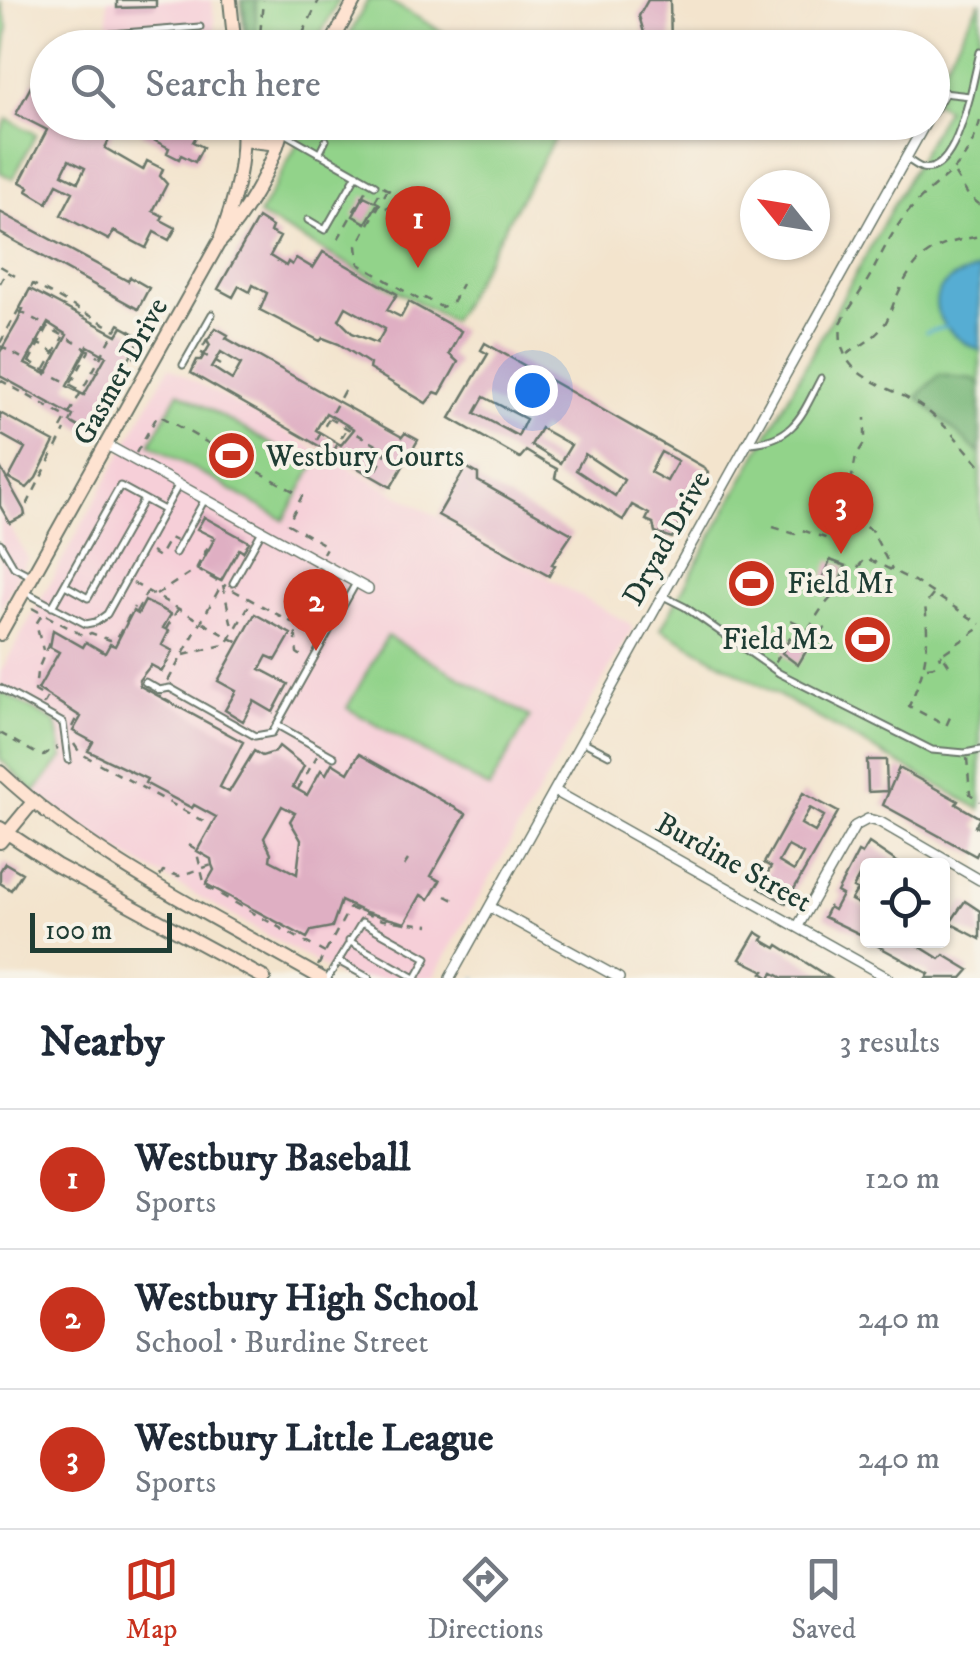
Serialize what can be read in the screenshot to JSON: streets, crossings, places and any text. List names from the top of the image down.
{
  "streets": {
    "street": ["Gasmer Drive", "Dryad Drive", "Burdine Street"]
  },
  "crossings": [
    ["Dryad Drive", "Burdine Street"]
  ],
  "places": {
    "sports": ["Westbury Courts", "Field M1", "Field M2"]
  },
  "scale_bar": "100 m",
  "north": "top left",
  "page": {
    "search": "Search here",
    "pins": ["1", "3", "2"],
    "scale": "100 m",
    "heading": ["Nearby", "3 results"],
    "list": [
      {
        "mark": "1",
        "name": "Westbury Baseball",
        "note": "Sports",
        "value": "120 m"
      },
      {
        "mark": "2",
        "name": "Westbury High School",
        "note": "School · Burdine Street",
        "value": "240 m"
      },
      {
        "mark": "3",
        "name": "Westbury Little League",
        "note": "Sports",
        "value": "240 m"
      }
    ],
    "nav": ["Map", "Directions", "Saved"]
  }
}
